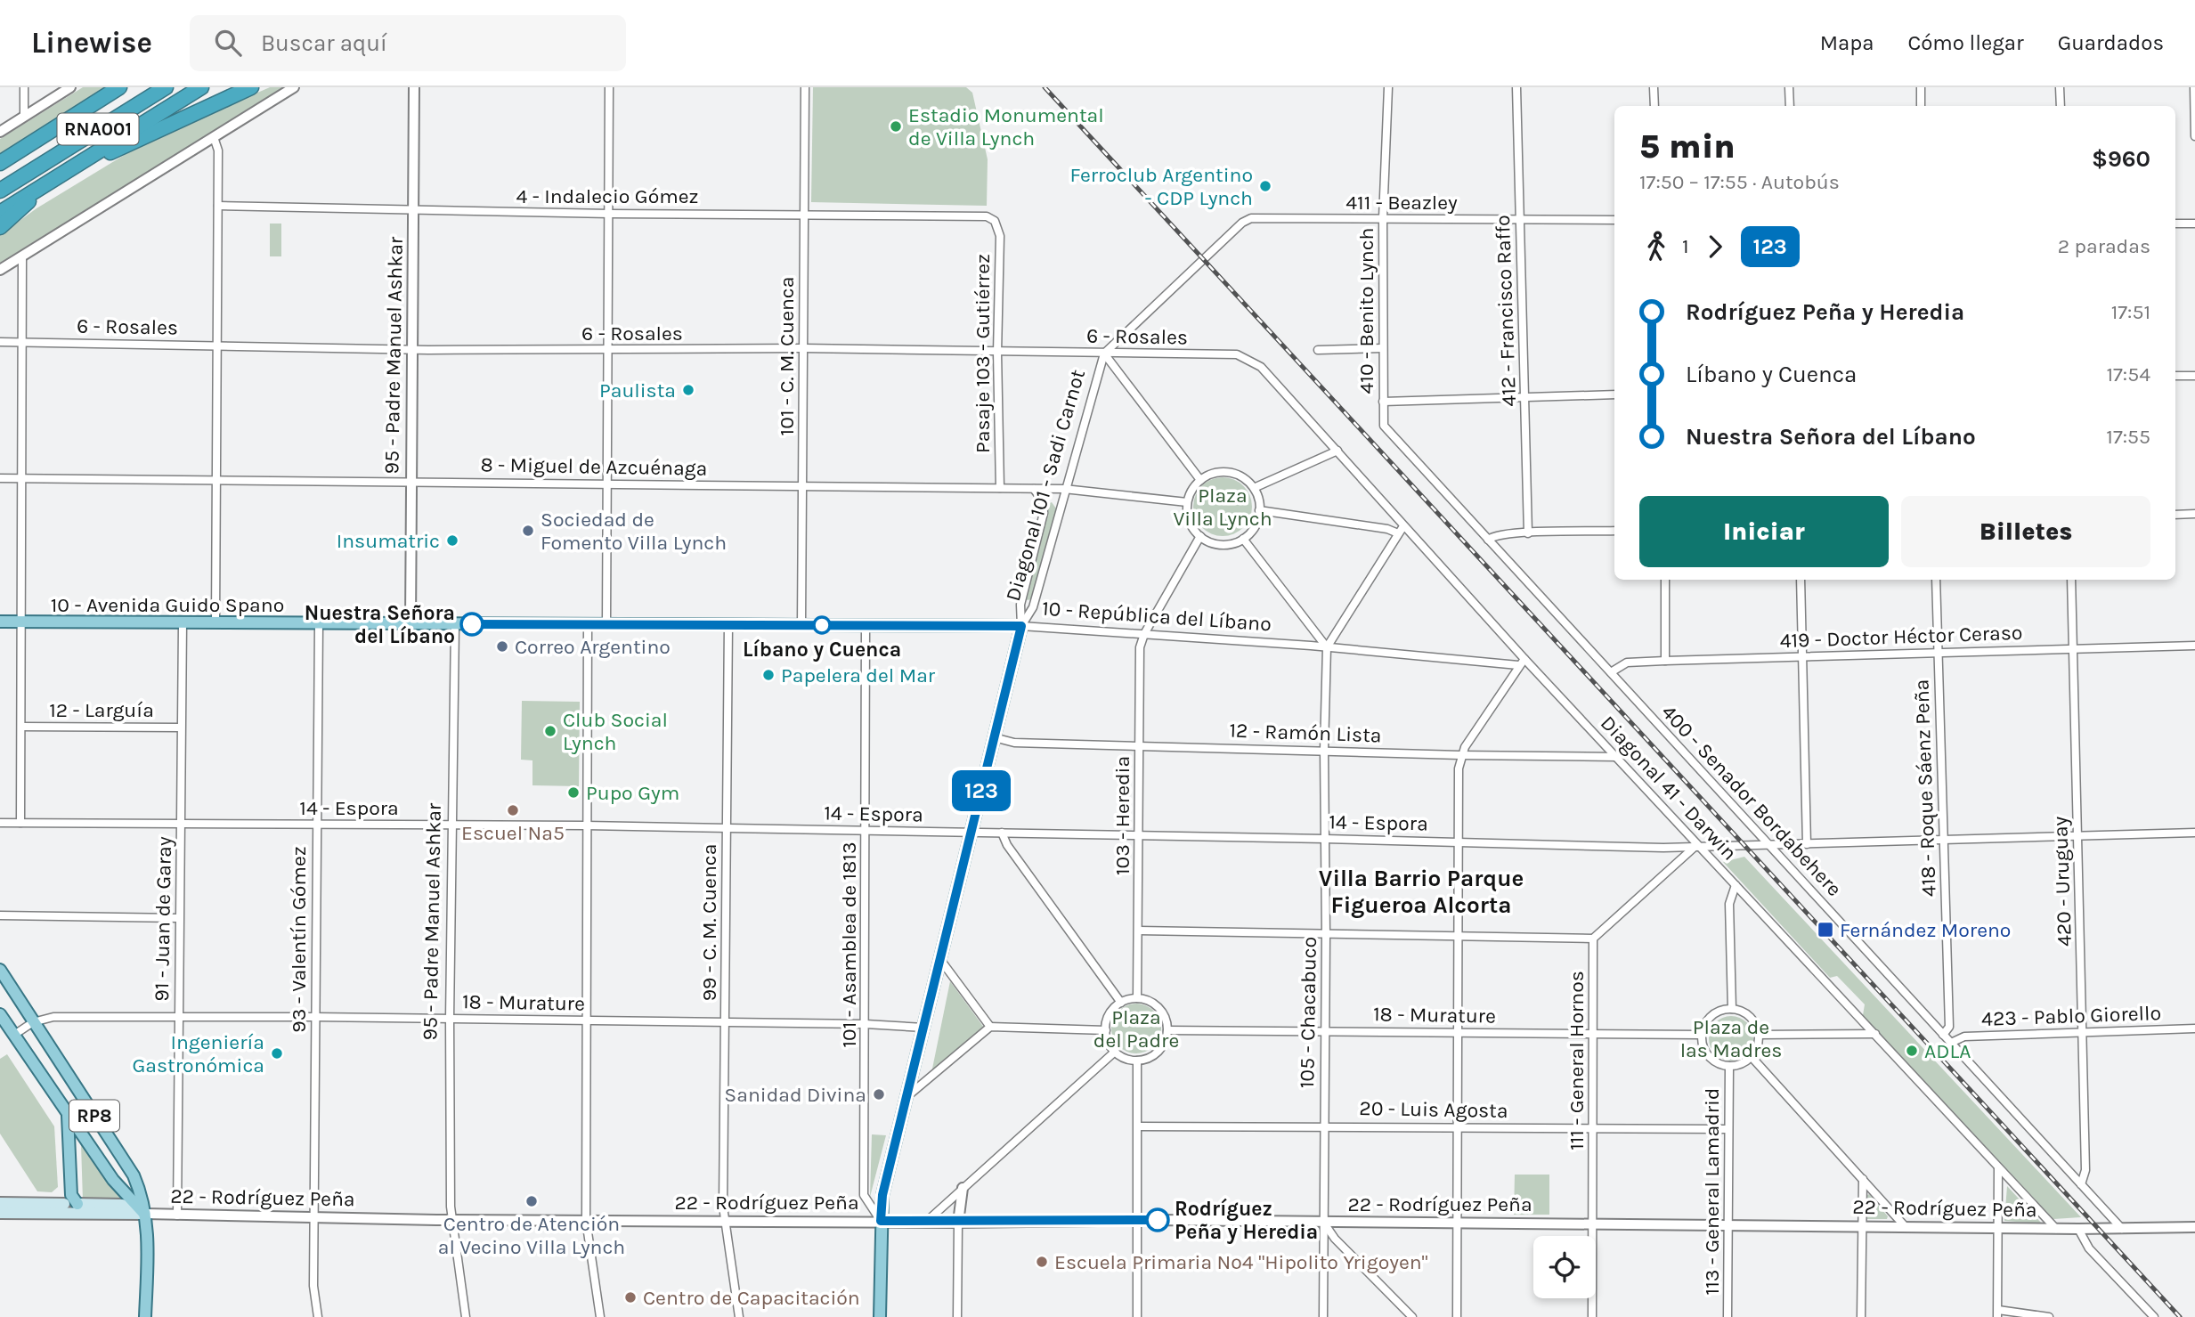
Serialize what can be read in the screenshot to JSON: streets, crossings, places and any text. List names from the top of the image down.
{
  "streets": {
    "highway": ["RNA001"],
    "main road": [
      "Diagonal 101 - Sadi Carnot",
      "10 - Avenida Guido Spano",
      "10 - República del Líbano",
      "RP8",
      "22 - Rodríguez Peña"
    ],
    "street": [
      "4 - Indalecio Gómez",
      "411 - Beazley",
      "410 - Benito Lynch",
      "412 - Francisco Raffo",
      "6 - Rosales",
      "Pasaje 103 - Gutiérrez",
      "95 - Padre Manuel Ashkar",
      "101 - C. M. Cuenca",
      "8 - Miguel de Azcuénaga",
      "419 - Doctor Héctor Ceraso",
      "12 - Larguía",
      "12 - Ramón Lista",
      "Diagonal 41 - Darwin",
      "418 - Roque Sáenz Peña",
      "400 - Senador Bordabehere",
      "14 - Espora",
      "103 - Heredia",
      "420 - Uruguay",
      "91 - Juan de Garay",
      "99 - C. M. Cuenca",
      "93 - Valentín Gómez",
      "101 - Asamblea de 1813",
      "18 - Murature",
      "105 - Chacabuco",
      "423 - Pablo Giorello",
      "111 - General Hornos",
      "20 - Luis Agosta",
      "113 - General Lamadrid"
    ]
  },
  "crossings": [
    ["4 - Indalecio Gómez", "Pasaje 103 - Gutiérrez"],
    ["4 - Indalecio Gómez", "95 - Padre Manuel Ashkar"],
    ["4 - Indalecio Gómez", "101 - C. M. Cuenca"],
    ["411 - Beazley", "410 - Benito Lynch"],
    ["411 - Beazley", "412 - Francisco Raffo"],
    ["411 - Beazley", "6 - Rosales"],
    ["411 - Beazley", "Diagonal 101 - Sadi Carnot"],
    ["410 - Benito Lynch", "400 - Senador Bordabehere"],
    ["6 - Rosales", "Pasaje 103 - Gutiérrez"],
    ["6 - Rosales", "95 - Padre Manuel Ashkar"],
    ["6 - Rosales", "101 - C. M. Cuenca"],
    ["6 - Rosales", "Diagonal 101 - Sadi Carnot"],
    ["6 - Rosales", "Diagonal 41 - Darwin"],
    ["Pasaje 103 - Gutiérrez", "8 - Miguel de Azcuénaga"],
    ["95 - Padre Manuel Ashkar", "8 - Miguel de Azcuénaga"],
    ["95 - Padre Manuel Ashkar", "10 - Avenida Guido Spano"],
    ["95 - Padre Manuel Ashkar", "10 - República del Líbano"],
    ["95 - Padre Manuel Ashkar", "14 - Espora"],
    ["95 - Padre Manuel Ashkar", "18 - Murature"],
    ["95 - Padre Manuel Ashkar", "22 - Rodríguez Peña"],
    ["101 - C. M. Cuenca", "8 - Miguel de Azcuénaga"],
    ["101 - C. M. Cuenca", "10 - República del Líbano"],
    ["8 - Miguel de Azcuénaga", "Diagonal 101 - Sadi Carnot"],
    ["Diagonal 101 - Sadi Carnot", "10 - República del Líbano"],
    ["Diagonal 101 - Sadi Carnot", "12 - Ramón Lista"],
    ["Diagonal 101 - Sadi Carnot", "14 - Espora"],
    ["Diagonal 101 - Sadi Carnot", "101 - Asamblea de 1813"],
    ["Diagonal 101 - Sadi Carnot", "18 - Murature"],
    ["Diagonal 101 - Sadi Carnot", "22 - Rodríguez Peña"],
    ["10 - Avenida Guido Spano", "10 - República del Líbano"],
    ["10 - Avenida Guido Spano", "91 - Juan de Garay"],
    ["10 - Avenida Guido Spano", "93 - Valentín Gómez"],
    ["10 - República del Líbano", "103 - Heredia"],
    ["10 - República del Líbano", "99 - C. M. Cuenca"],
    ["10 - República del Líbano", "101 - Asamblea de 1813"],
    ["10 - República del Líbano", "105 - Chacabuco"],
    ["419 - Doctor Héctor Ceraso", "418 - Roque Sáenz Peña"],
    ["419 - Doctor Héctor Ceraso", "400 - Senador Bordabehere"],
    ["419 - Doctor Héctor Ceraso", "420 - Uruguay"],
    ["12 - Larguía", "91 - Juan de Garay"],
    ["12 - Ramón Lista", "Diagonal 41 - Darwin"],
    ["12 - Ramón Lista", "103 - Heredia"],
    ["12 - Ramón Lista", "105 - Chacabuco"],
    ["Diagonal 41 - Darwin", "14 - Espora"],
    ["Diagonal 41 - Darwin", "22 - Rodríguez Peña"],
    ["418 - Roque Sáenz Peña", "400 - Senador Bordabehere"],
    ["418 - Roque Sáenz Peña", "14 - Espora"],
    ["400 - Senador Bordabehere", "14 - Espora"],
    ["400 - Senador Bordabehere", "420 - Uruguay"],
    ["400 - Senador Bordabehere", "423 - Pablo Giorello"],
    ["400 - Senador Bordabehere", "22 - Rodríguez Peña"],
    ["14 - Espora", "103 - Heredia"],
    ["14 - Espora", "420 - Uruguay"],
    ["14 - Espora", "91 - Juan de Garay"],
    ["14 - Espora", "99 - C. M. Cuenca"],
    ["14 - Espora", "93 - Valentín Gómez"],
    ["14 - Espora", "101 - Asamblea de 1813"],
    ["14 - Espora", "105 - Chacabuco"],
    ["103 - Heredia", "18 - Murature"],
    ["420 - Uruguay", "423 - Pablo Giorello"],
    ["91 - Juan de Garay", "18 - Murature"],
    ["91 - Juan de Garay", "22 - Rodríguez Peña"],
    ["99 - C. M. Cuenca", "18 - Murature"],
    ["99 - C. M. Cuenca", "22 - Rodríguez Peña"],
    ["93 - Valentín Gómez", "18 - Murature"],
    ["93 - Valentín Gómez", "22 - Rodríguez Peña"],
    ["101 - Asamblea de 1813", "18 - Murature"],
    ["101 - Asamblea de 1813", "22 - Rodríguez Peña"],
    ["18 - Murature", "105 - Chacabuco"],
    ["18 - Murature", "111 - General Hornos"],
    ["18 - Murature", "RP8"],
    ["18 - Murature", "113 - General Lamadrid"],
    ["105 - Chacabuco", "20 - Luis Agosta"],
    ["105 - Chacabuco", "22 - Rodríguez Peña"],
    ["111 - General Hornos", "20 - Luis Agosta"],
    ["111 - General Hornos", "22 - Rodríguez Peña"],
    ["20 - Luis Agosta", "113 - General Lamadrid"],
    ["RP8", "22 - Rodríguez Peña"],
    ["113 - General Lamadrid", "22 - Rodríguez Peña"]
  ],
  "districts": ["Villa Barrio Parque Figueroa Alcorta"],
  "parks": ["Plaza Villa Lynch", "Plaza del Padre", "Plaza de las Madres"],
  "places": {
    "other": [
      "Estadio Monumental de Villa Lynch",
      "Ferroclub Argentino - CDP Lynch",
      "Paulista",
      "Sociedad de Fomento Villa Lynch",
      "Insumatric",
      "Nuestra Señora del Líbano",
      "Líbano y Cuenca",
      "Correo Argentino",
      "Papelera del Mar",
      "Club Social Lynch",
      "Pupo Gym",
      "Escuel Nª5",
      "ADLA",
      "Ingeniería Gastronómica",
      "Sanidad Divina",
      "Centro de Atención al Vecino Villa Lynch",
      "Rodríguez Peña y Heredia",
      "Escuela Primaria Nº4 \"Hipolito Yrigoyen\"",
      "Centro de Capacitación"
    ],
    "transit": ["Fernández Moreno"]
  },
  "lines": ["bus line 123"],
  "page": {
    "header": "Linewise",
    "search": "Buscar aquí",
    "nav": ["Mapa", "Cómo llegar", "Guardados"],
    "on_map": "123",
    "heading": ["5 min", "17:50 – 17:55 · Autobús", "$960"],
    "legs": ["1", "123", "2 paradas"],
    "list": [
      {
        "name": "Rodríguez Peña y Heredia",
        "value": "17:51"
      },
      {
        "name": "Líbano y Cuenca",
        "value": "17:54"
      },
      {
        "name": "Nuestra Señora del Líbano",
        "value": "17:55"
      }
    ],
    "buttons": ["Iniciar", "Billetes"]
  }
}
